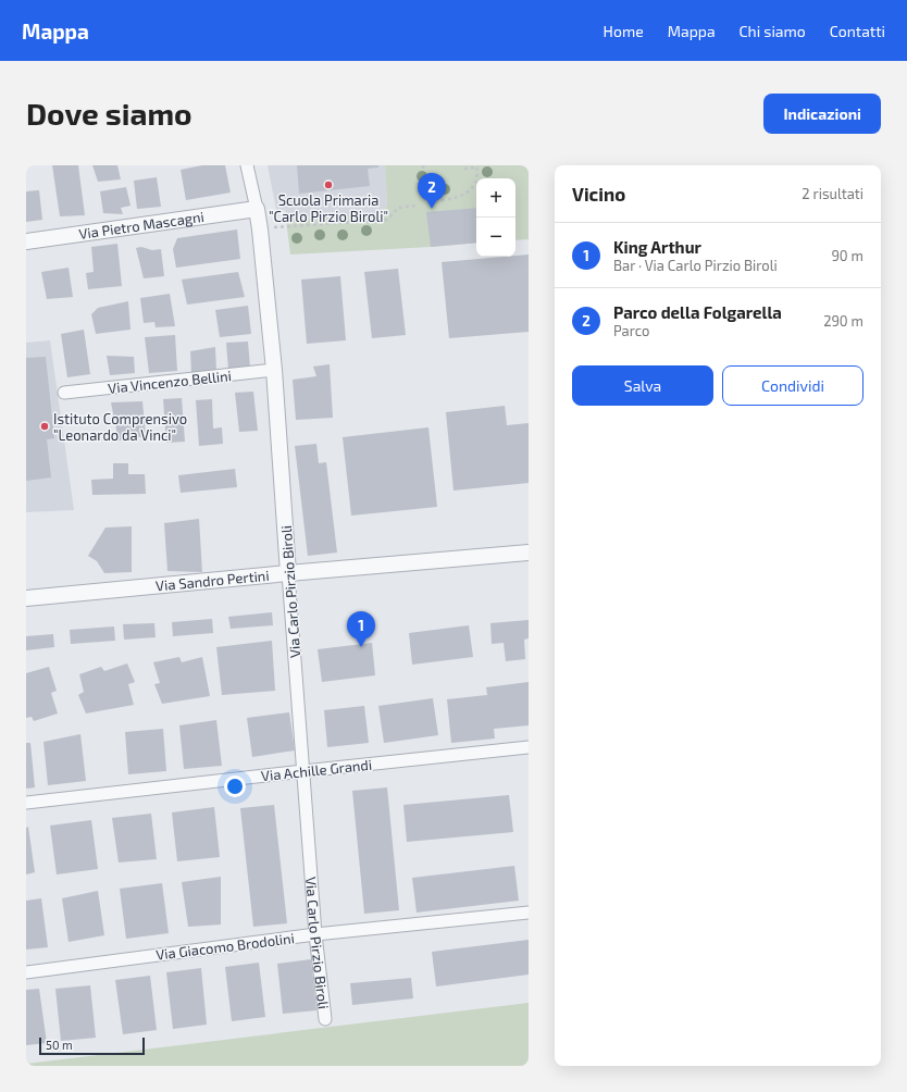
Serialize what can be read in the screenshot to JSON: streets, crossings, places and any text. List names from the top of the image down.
{
  "streets": {
    "street": [
      "Via Pietro Mascagni",
      "Via Vincenzo Bellini",
      "Via Sandro Pertini",
      "Via Carlo Pirzio Biroli",
      "Via Achille Grandi",
      "Via Giacomo Brodolini"
    ]
  },
  "crossings": [
    ["Via Pietro Mascagni", "Via Carlo Pirzio Biroli"],
    ["Via Vincenzo Bellini", "Via Carlo Pirzio Biroli"],
    ["Via Sandro Pertini", "Via Carlo Pirzio Biroli"],
    ["Via Carlo Pirzio Biroli", "Via Achille Grandi"],
    ["Via Carlo Pirzio Biroli", "Via Giacomo Brodolini"]
  ],
  "places": ["Scuola Primaria \"Carlo Pirzio Biroli\"", "Istituto Comprensivo \"Leonardo da Vinci\""],
  "scale_bar": "50 m",
  "page": {
    "header": "Mappa",
    "nav": [
      "Home",
      "Mappa",
      "Chi siamo",
      "Contatti"
    ],
    "buttons": [
      "Indicazioni",
      ["Salva", "Condividi"]
    ],
    "title": "Dove siamo",
    "heading": ["Vicino", "2 risultati"],
    "pins": ["2", "1"],
    "map_buttons": ["+", "−"],
    "list": [
      {
        "mark": "1",
        "name": "King Arthur",
        "note": "Bar · Via Carlo Pirzio Biroli",
        "value": "90 m"
      },
      {
        "mark": "2",
        "name": "Parco della Folgarella",
        "note": "Parco",
        "value": "290 m"
      }
    ],
    "scale": "50 m"
  }
}
